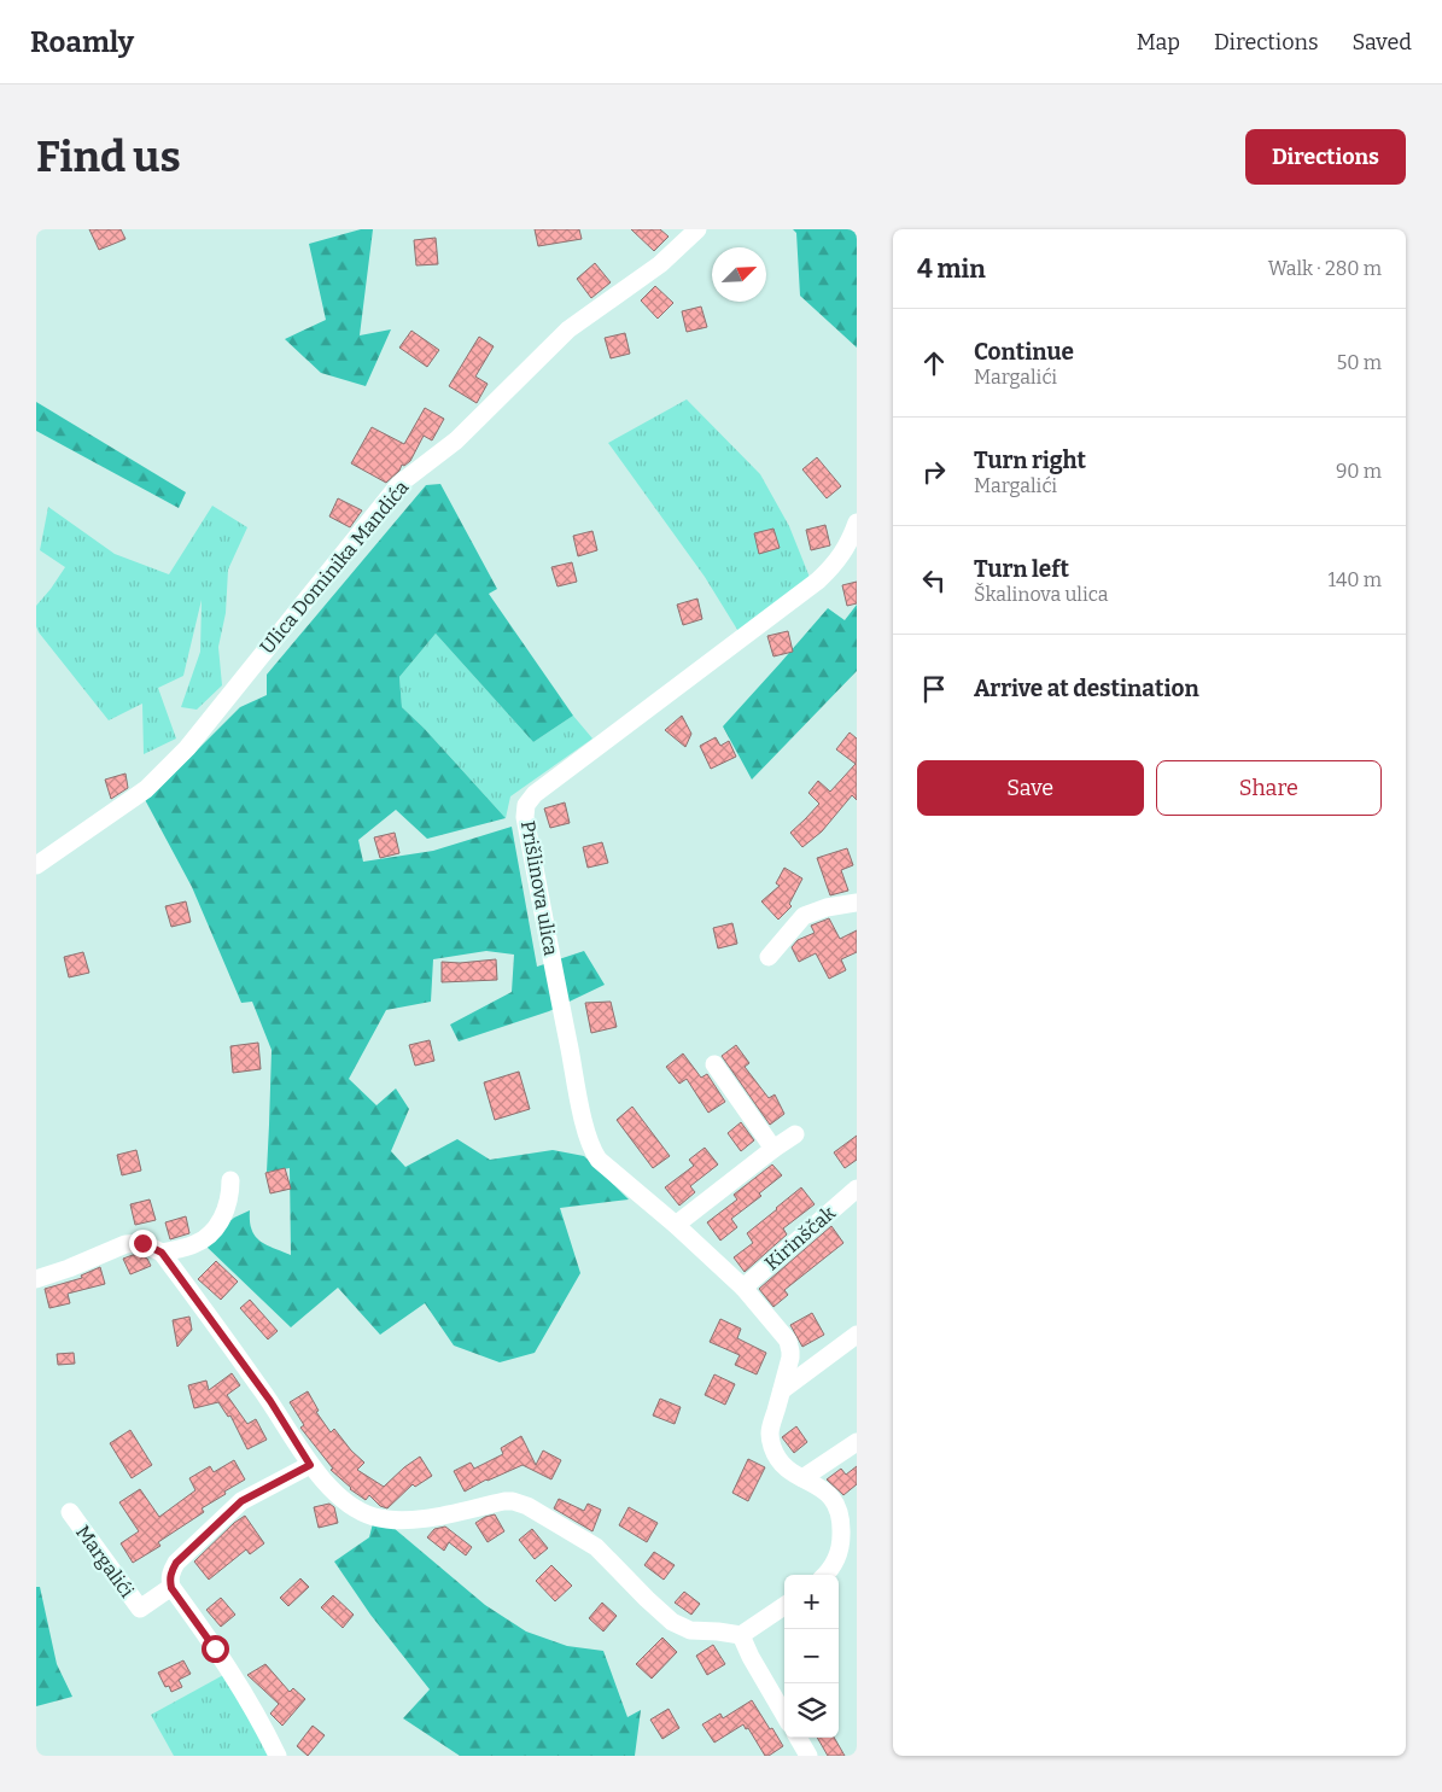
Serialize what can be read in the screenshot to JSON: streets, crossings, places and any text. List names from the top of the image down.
{
  "streets": {
    "street": [
      "Ulica Dominika Mandića",
      "Prišlinova ulica",
      "Kirinščak",
      "Margalići"
    ]
  },
  "crossings": [
    ["Prišlinova ulica", "Kirinščak"]
  ],
  "north": "top right",
  "page": {
    "header": "Roamly",
    "nav": ["Map", "Directions", "Saved"],
    "buttons": [
      "Directions",
      ["Save", "Share"]
    ],
    "title": "Find us",
    "heading": ["4 min", "Walk · 280 m"],
    "list": [
      ["Continue", "Margalići", "50 m"],
      ["Turn right", "Margalići", "90 m"],
      ["Turn left", "Škalinova ulica", "140 m"],
      "Arrive at destination"
    ],
    "map_buttons": ["+", "−"]
  }
}
